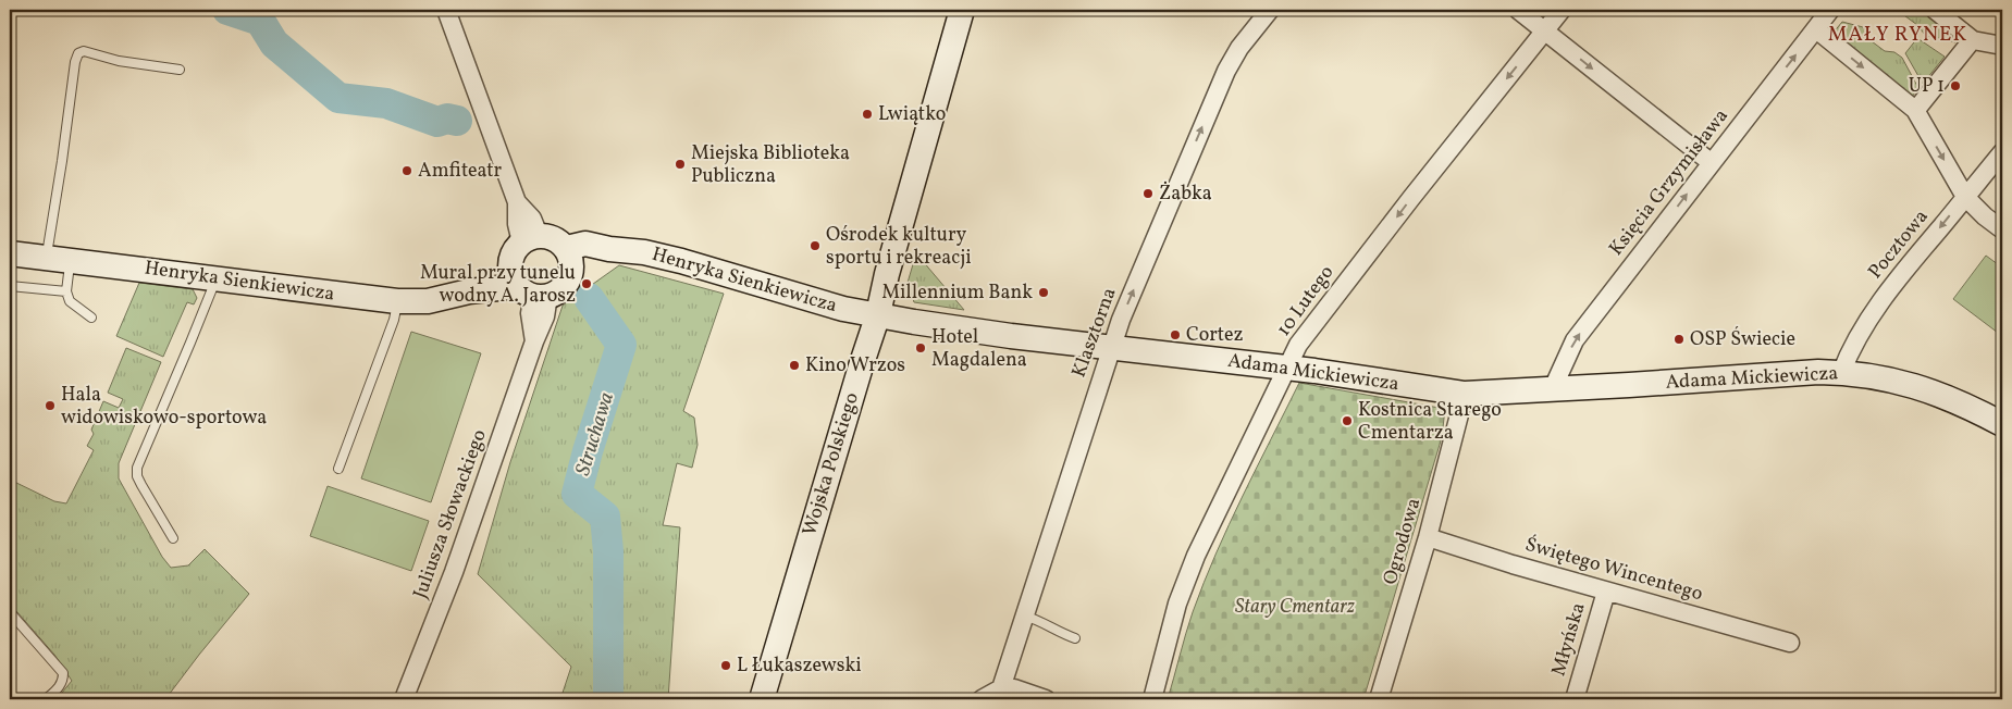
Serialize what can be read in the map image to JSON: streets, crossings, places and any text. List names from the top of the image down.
{
  "streets": {
    "street": [
      "Księcia Grzymisława",
      "Pocztowa",
      "Henryka Sienkiewicza",
      "10 Lutego",
      "Klasztorna",
      "Adama Mickiewicza",
      "Wojska Polskiego",
      "Juliusza Słowackiego",
      "Ogrodowa",
      "Świętego Wincentego",
      "Młyńska"
    ]
  },
  "crossings": [
    ["Księcia Grzymisława", "Adama Mickiewicza"],
    ["Pocztowa", "Adama Mickiewicza"],
    ["Henryka Sienkiewicza", "Adama Mickiewicza"],
    ["Henryka Sienkiewicza", "Wojska Polskiego"],
    ["Henryka Sienkiewicza", "Juliusza Słowackiego"],
    ["10 Lutego", "Adama Mickiewicza"],
    ["Klasztorna", "Adama Mickiewicza"],
    ["Adama Mickiewicza", "Wojska Polskiego"],
    ["Adama Mickiewicza", "Ogrodowa"],
    ["Ogrodowa", "Świętego Wincentego"],
    ["Świętego Wincentego", "Młyńska"]
  ],
  "one_way": [
    "Księcia Grzymisława",
    "Pocztowa",
    "10 Lutego",
    "Klasztorna"
  ],
  "districts": ["MAŁY RYNEK"],
  "water": ["Struchawa"],
  "parks": ["Stary Cmentarz"],
  "places": [
    "UP 1",
    "Lwiątko",
    "Miejska Biblioteka Publiczna",
    "Amfiteatr",
    "Żabka",
    "Ośrodek kultury sportu i rekreacji",
    "Mural przy tunelu wodny A. Jarosz",
    "Millennium Bank",
    "Cortez",
    "OSP Świecie",
    "Hotel Magdalena",
    "Kino Wrzos",
    "Hala widowiskowo-sportowa",
    "Kostnica Starego Cmentarza",
    "L Łukaszewski"
  ]
}
